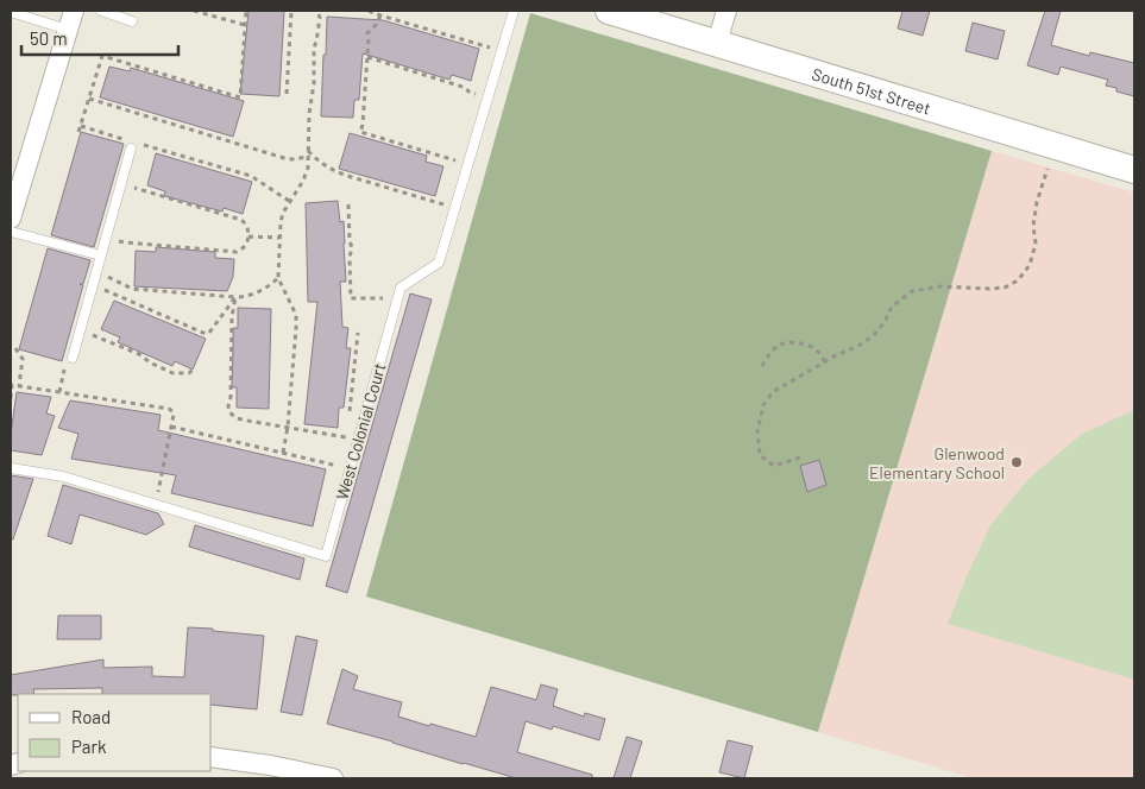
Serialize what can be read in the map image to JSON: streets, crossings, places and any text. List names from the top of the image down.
{
  "streets": {
    "street": ["South 51st Street"],
    "lane": ["West Colonial Court"]
  },
  "places": ["Glenwood Elementary School"],
  "legend": ["Road", "Park"],
  "scale_bar": "50 m"
}
